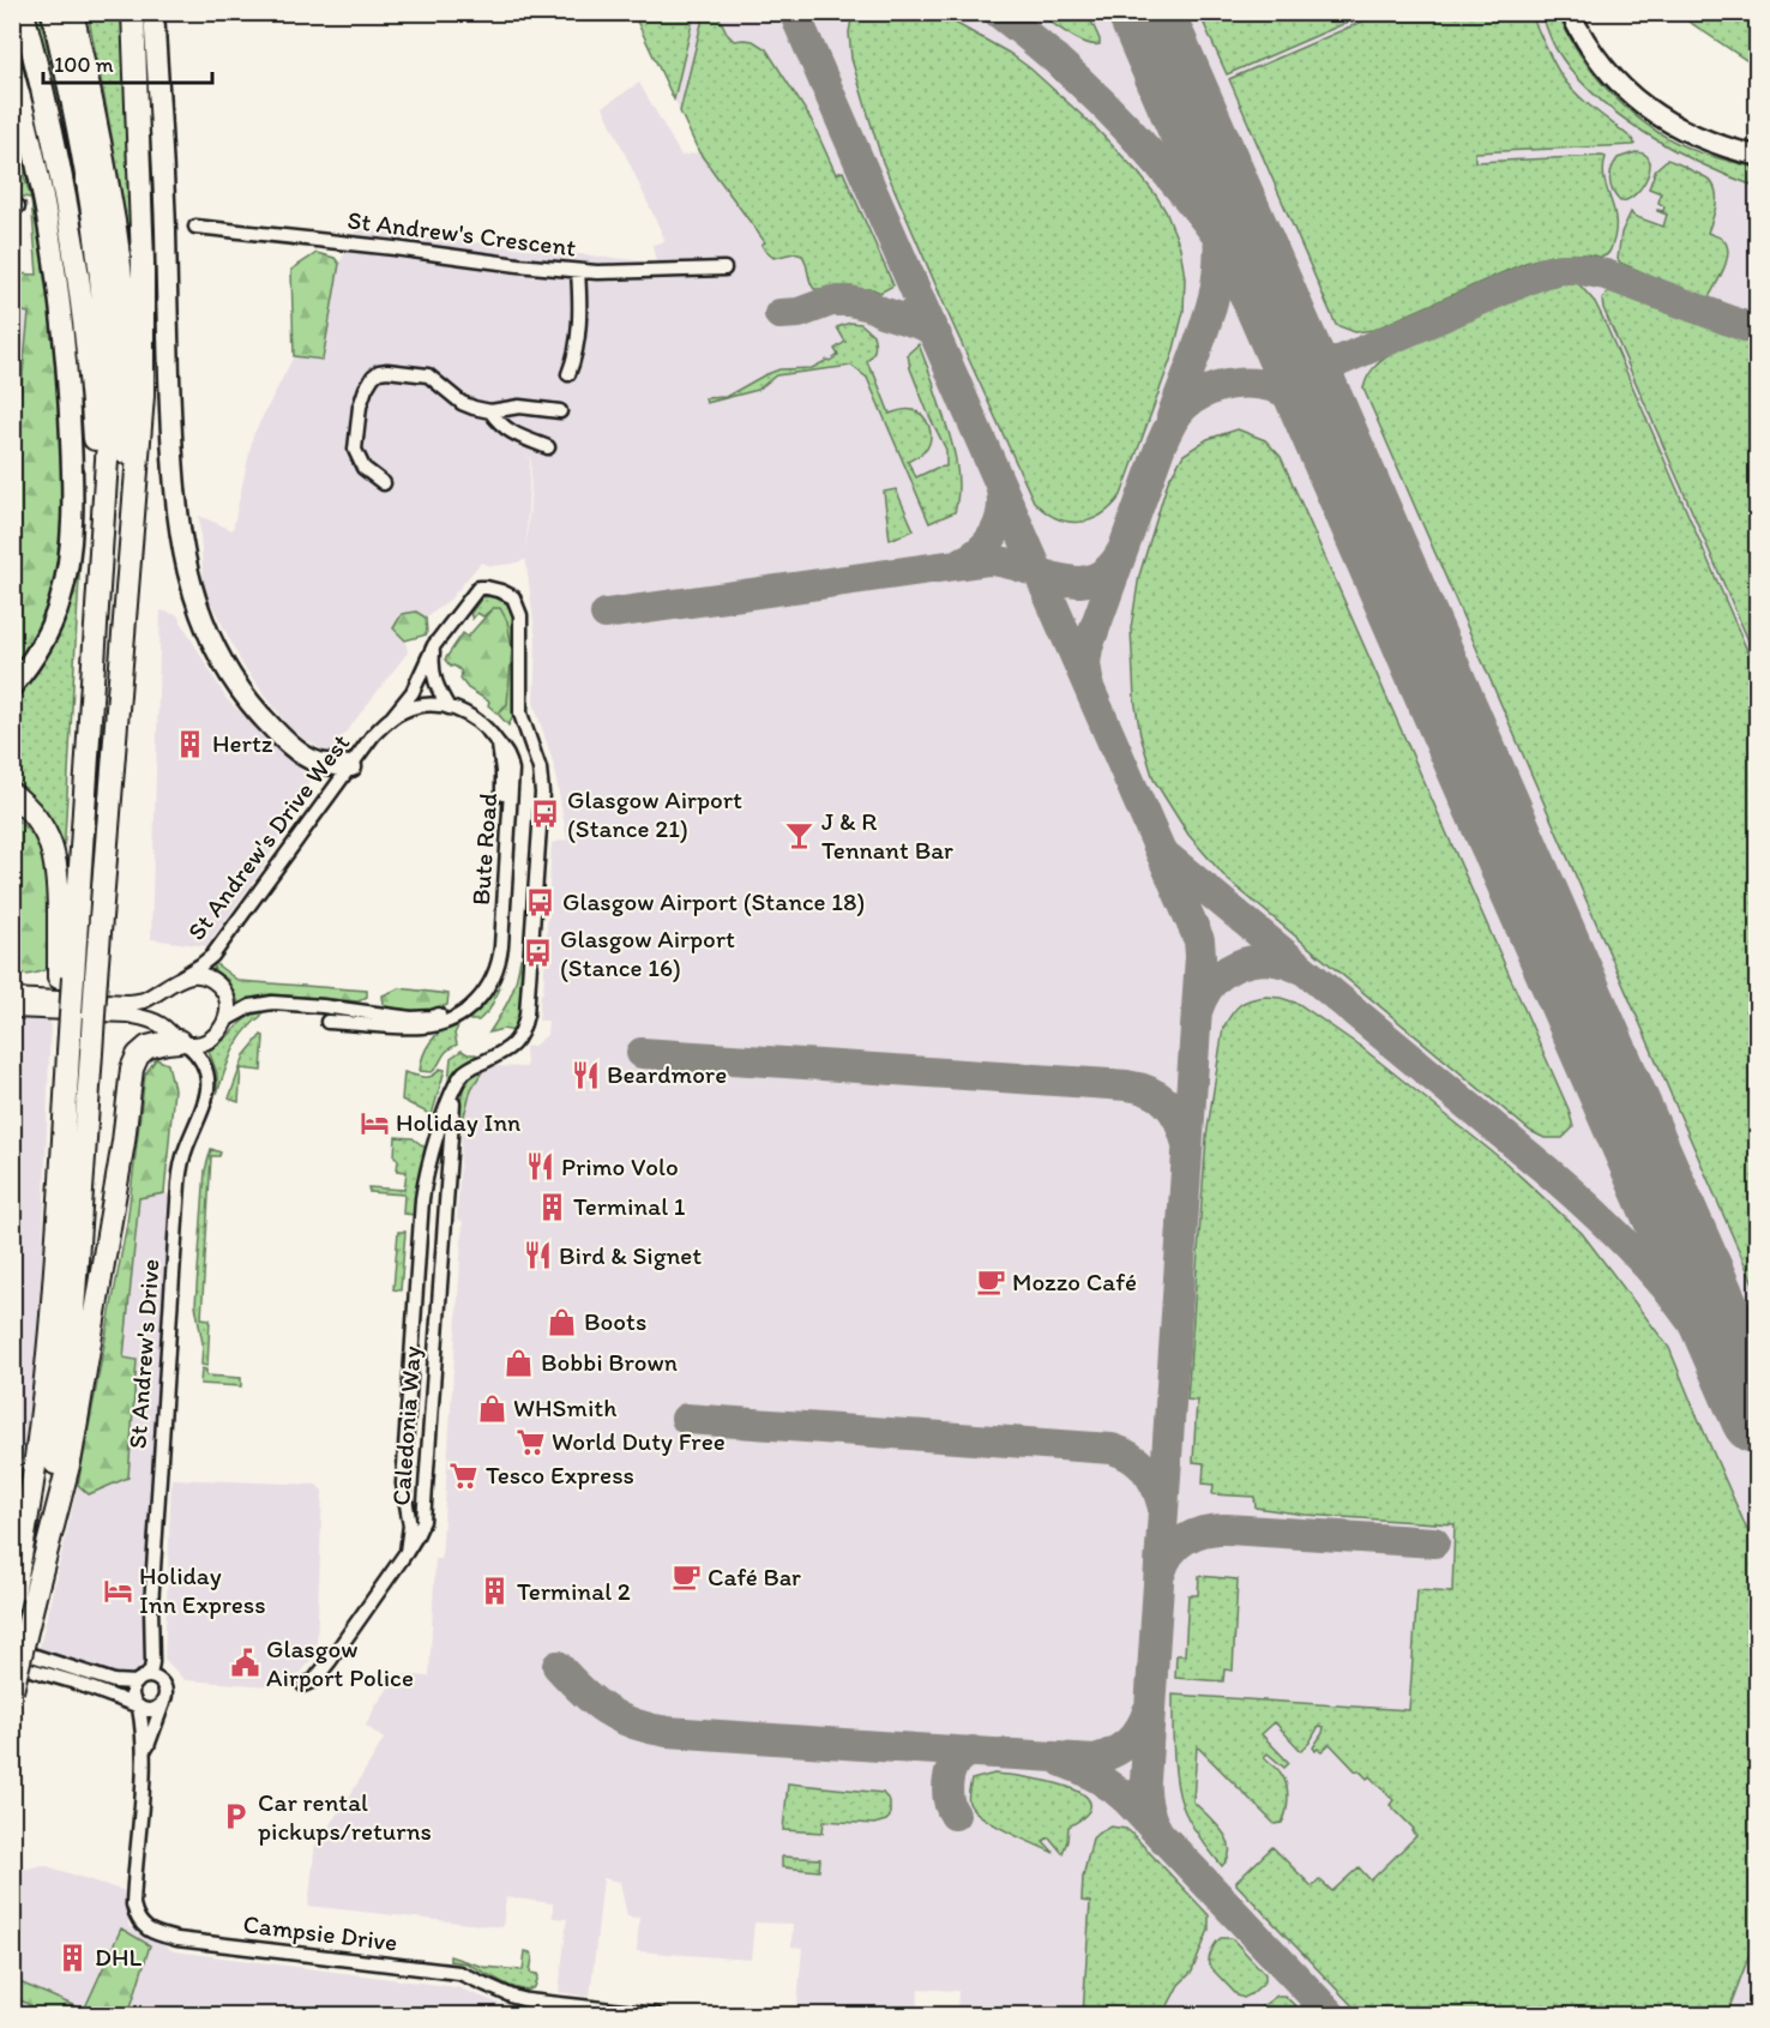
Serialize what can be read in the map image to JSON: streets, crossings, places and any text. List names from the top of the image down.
{
  "streets": {
    "street": [
      "St Andrew's Crescent",
      "St Andrew's Drive West",
      "Bute Road",
      "St Andrew's Drive",
      "Caledonia Way",
      "Campsie Drive"
    ]
  },
  "crossings": [
    ["St Andrew's Drive West", "Bute Road"],
    ["St Andrew's Drive West", "Caledonia Way"],
    ["St Andrew's Drive", "Campsie Drive"]
  ],
  "places": {
    "building": [
      "Hertz",
      "Terminal 1",
      "Terminal 2",
      "DHL"
    ],
    "bus stop": ["Glasgow Airport (Stance 21)", "Glasgow Airport (Stance 18)", "Glasgow Airport (Stance 16)"],
    "bar": ["J & R Tennant Bar"],
    "restaurant": ["Beardmore", "Primo Volo", "Bird & Signet"],
    "hotel": ["Holiday Inn", "Holiday Inn Express"],
    "cafe": ["Mozzo Café", "Café Bar"],
    "shop": ["Boots", "Bobbi Brown", "WHSmith"],
    "supermarket": ["World Duty Free", "Tesco Express"],
    "public building": ["Glasgow Airport Police"],
    "parking": ["Car rental pickups/returns"]
  },
  "scale_bar": "100 m"
}
